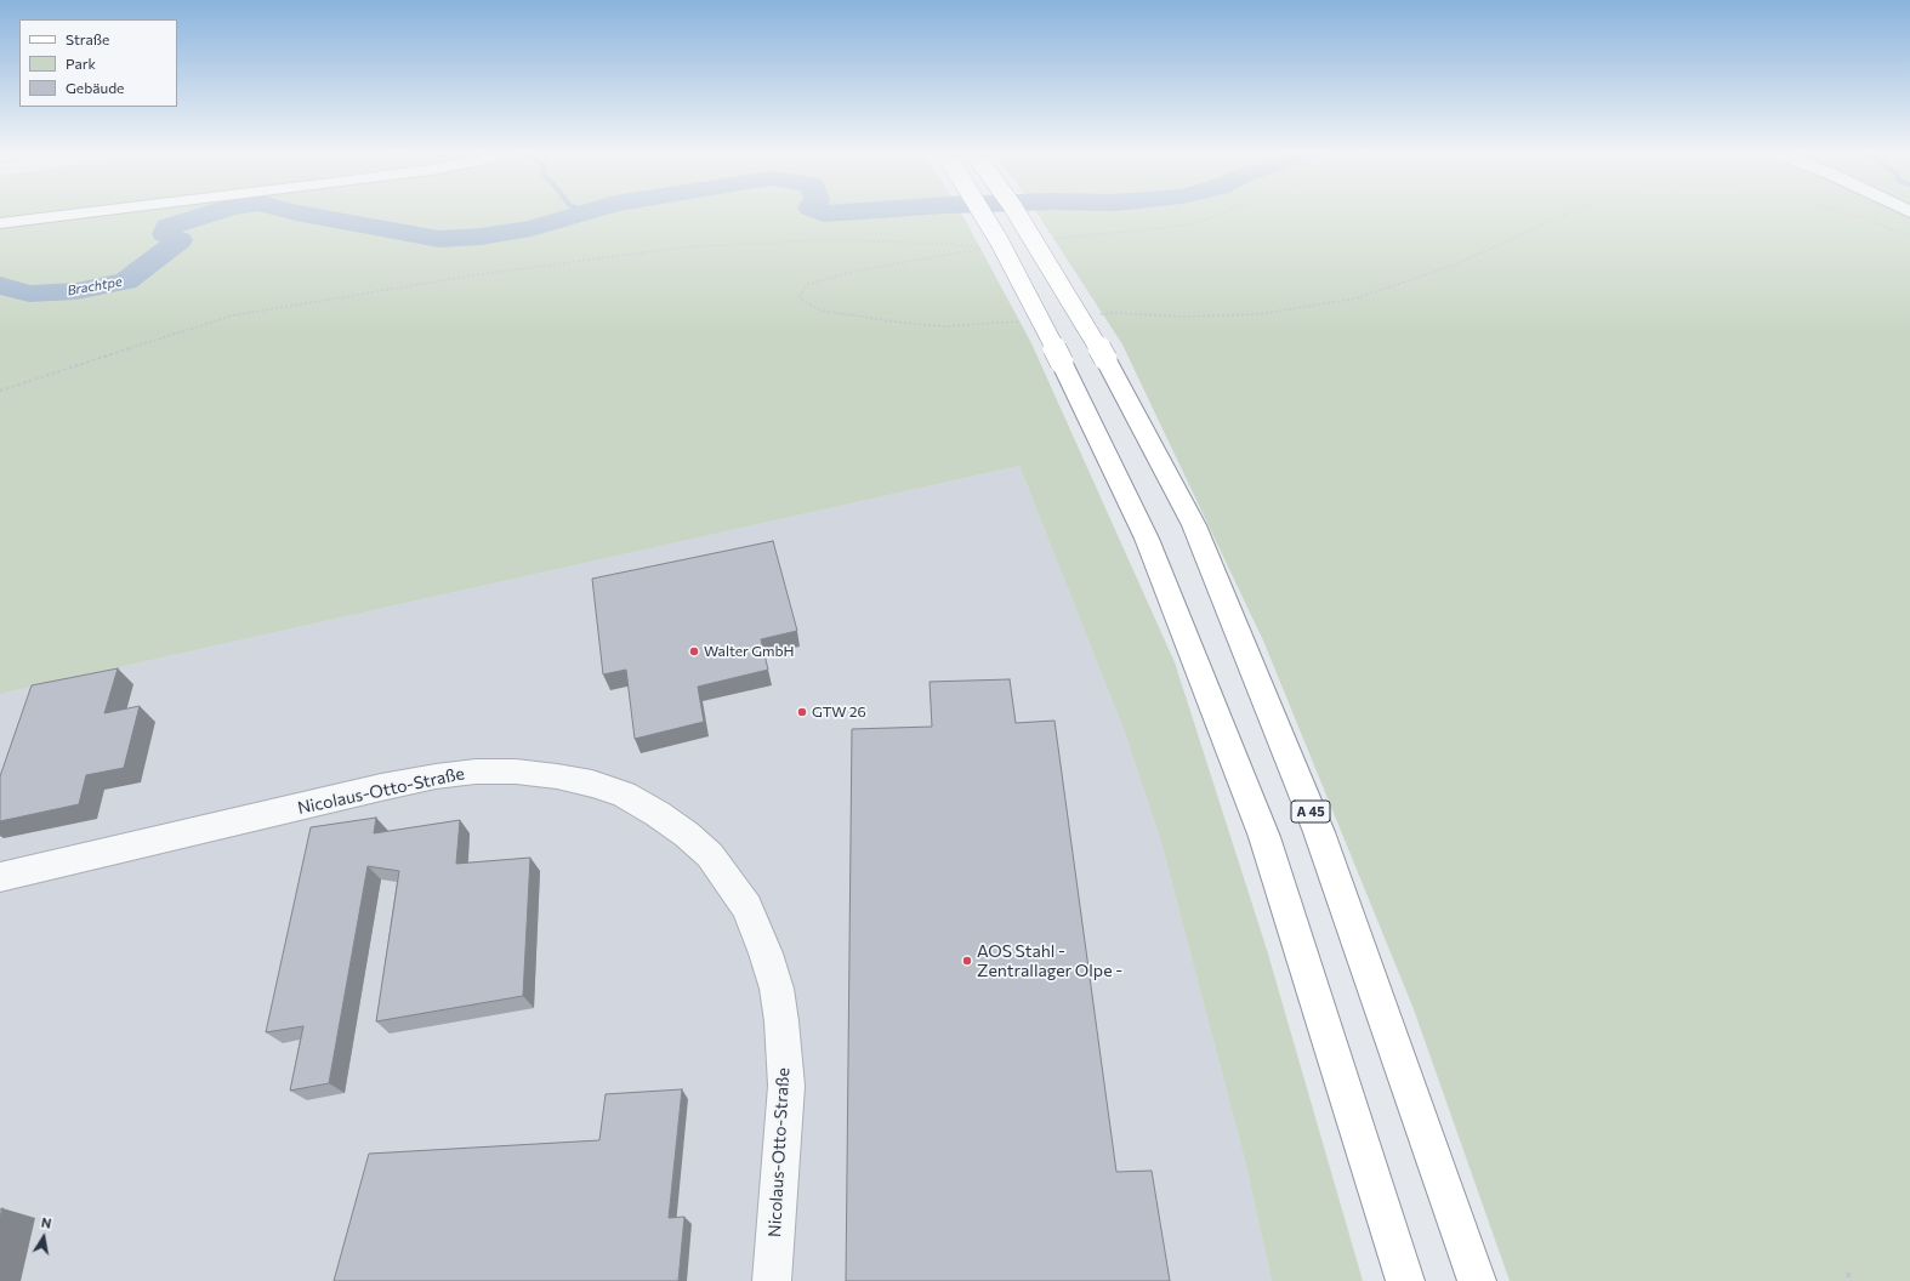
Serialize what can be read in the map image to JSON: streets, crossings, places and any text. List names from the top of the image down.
{
  "streets": {
    "main road": ["A 45"],
    "street": ["Nicolaus-Otto-Straße"]
  },
  "water": ["Brachtpe"],
  "places": ["Walter GmbH", "GTW 26", "AOS Stahl - Zentrallager Olpe -"],
  "legend": ["Straße", "Park", "Gebäude"],
  "north": "top"
}
